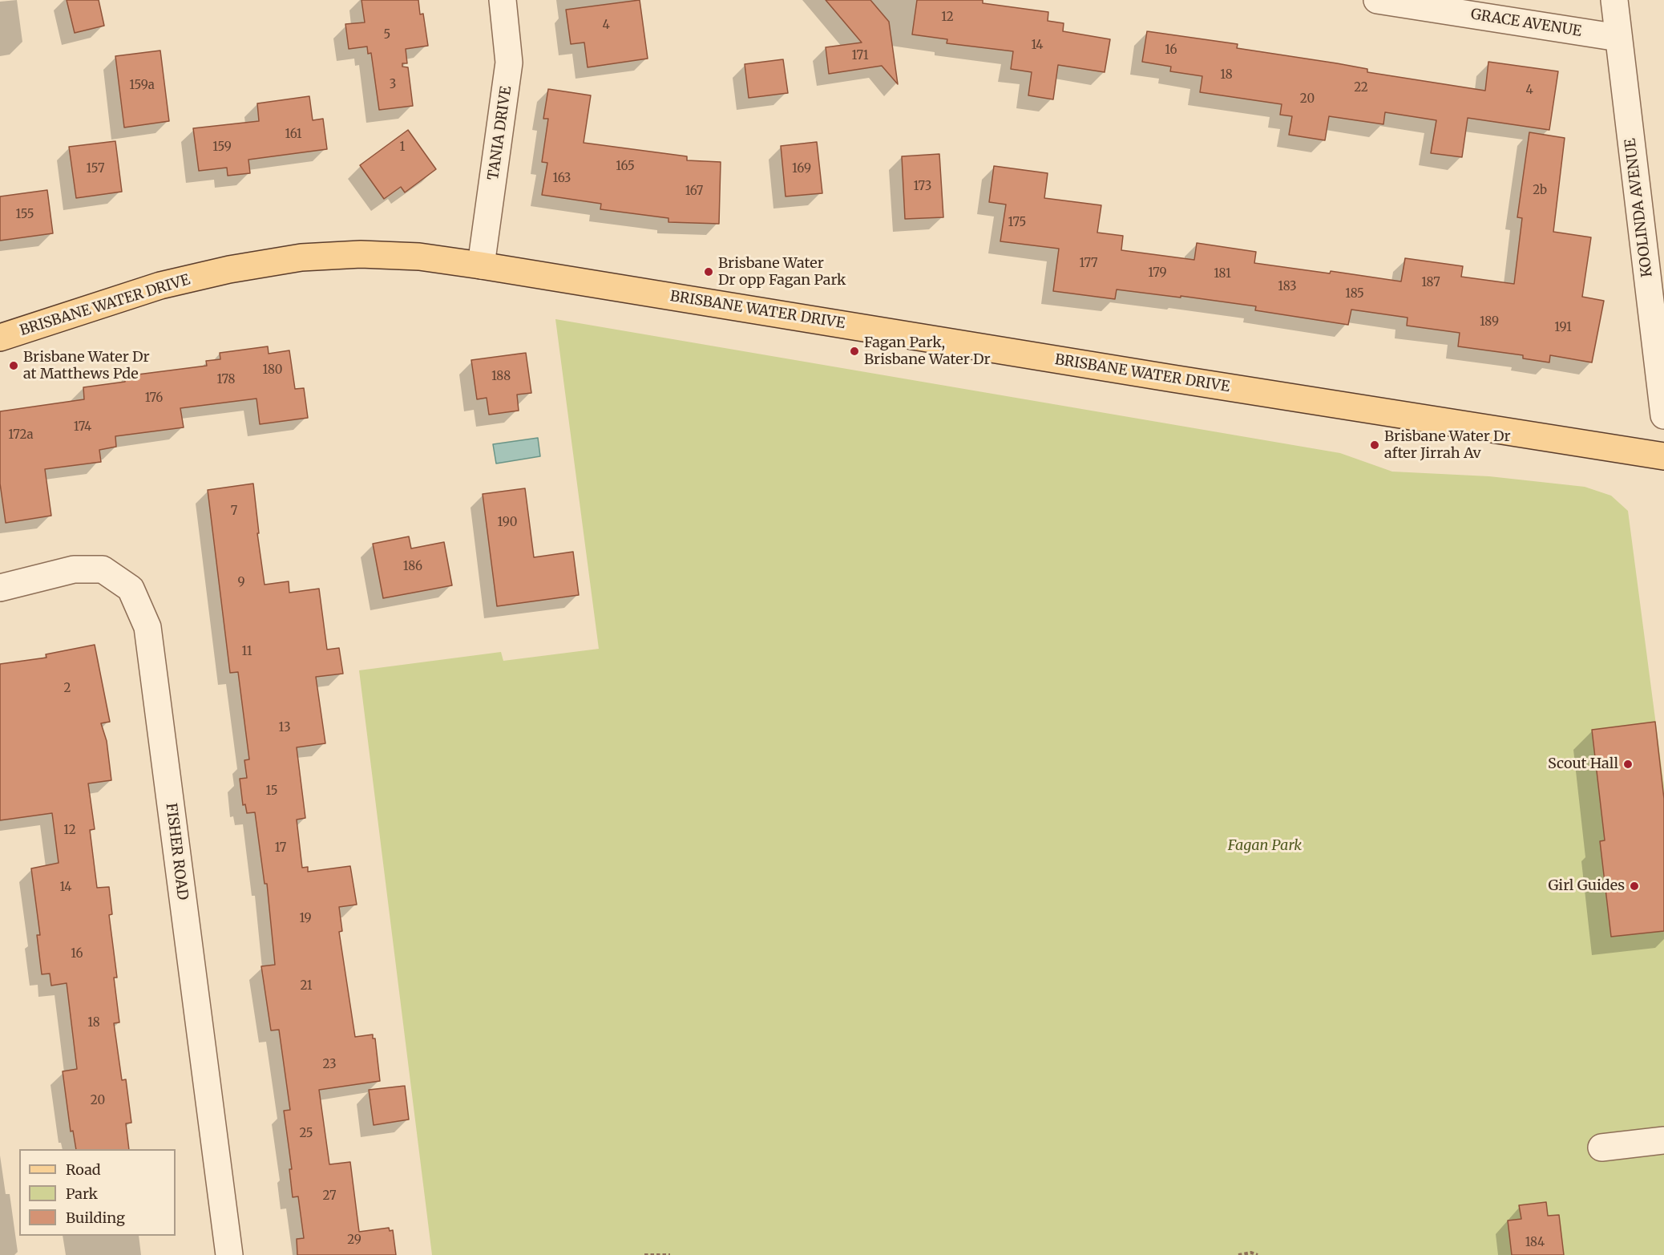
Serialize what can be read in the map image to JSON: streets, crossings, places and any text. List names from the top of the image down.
{
  "streets": {
    "main road": ["BRISBANE WATER DRIVE"],
    "street": [
      "GRACE AVENUE",
      "TANIA DRIVE",
      "KOOLINDA AVENUE",
      "FISHER ROAD"
    ]
  },
  "crossings": [
    ["GRACE AVENUE", "KOOLINDA AVENUE"],
    ["TANIA DRIVE", "BRISBANE WATER DRIVE"]
  ],
  "parks": ["Fagan Park"],
  "places": [
    "Brisbane Water Dr opp Fagan Park",
    "Fagan Park, Brisbane Water Dr",
    "Brisbane Water Dr at Matthews Pde",
    "Brisbane Water Dr after Jirrah Av",
    "Scout Hall",
    "Girl Guides"
  ],
  "house_numbers": [
    "12",
    "4",
    "5",
    "14",
    "16",
    "171",
    "18",
    "3",
    "159a",
    "22",
    "4",
    "20",
    "161",
    "159",
    "1",
    "165",
    "157",
    "169",
    "163",
    "173",
    "2b",
    "167",
    "155",
    "175",
    "177",
    "179",
    "181",
    "187",
    "183",
    "185",
    "189",
    "191",
    "180",
    "188",
    "178",
    "176",
    "174",
    "172a",
    "7",
    "190",
    "186",
    "9",
    "11",
    "2",
    "13",
    "15",
    "12",
    "17",
    "14",
    "19",
    "16",
    "21",
    "18",
    "23",
    "20",
    "25",
    "27",
    "29",
    "184"
  ],
  "legend": ["Road", "Park", "Building"]
}
